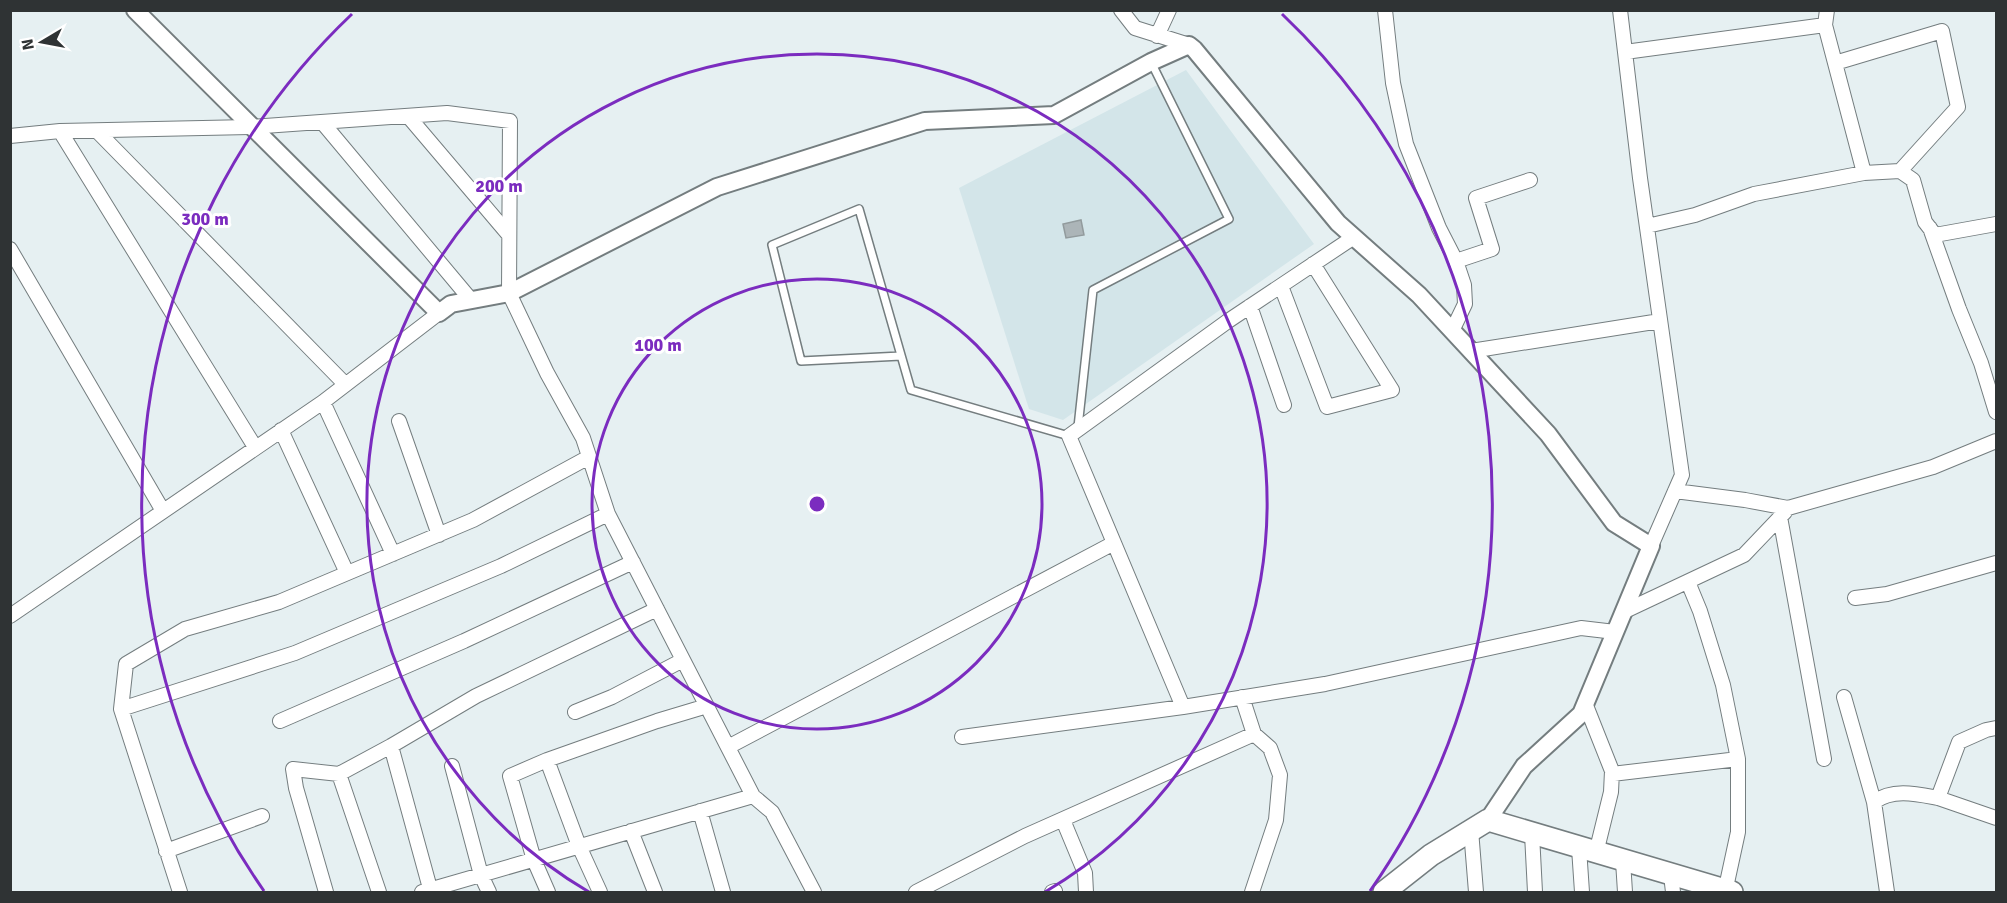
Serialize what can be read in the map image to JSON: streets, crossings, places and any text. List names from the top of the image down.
{
  "north": "left",
  "rings": ["200 m", "300 m", "100 m"]
}
